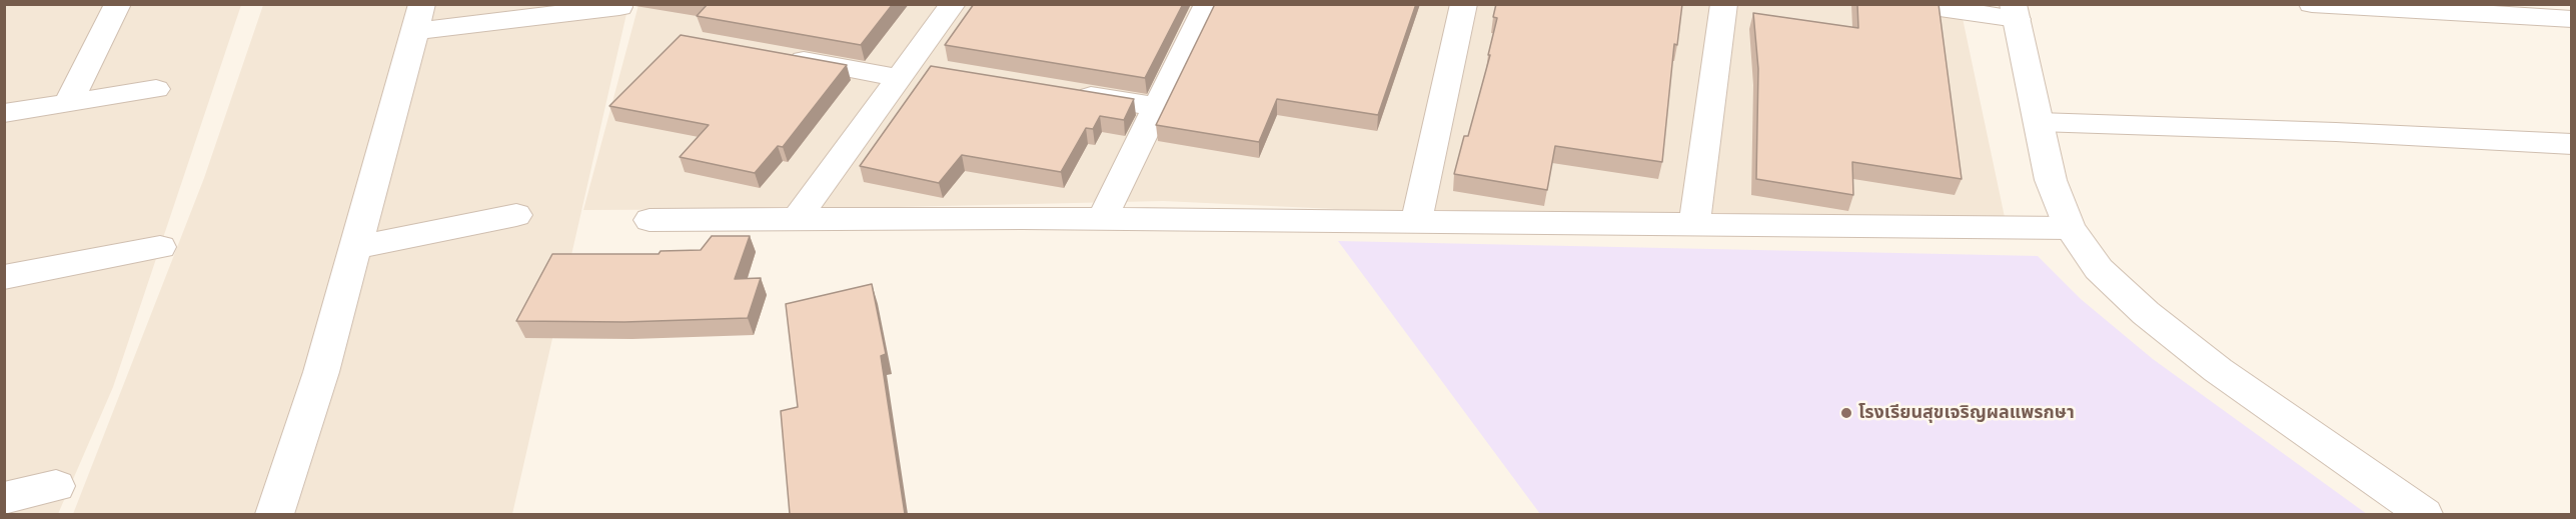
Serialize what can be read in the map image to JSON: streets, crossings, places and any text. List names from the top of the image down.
{
  "places": ["โรงเรียนสุขเจริญผลแพรกษา"]
}
